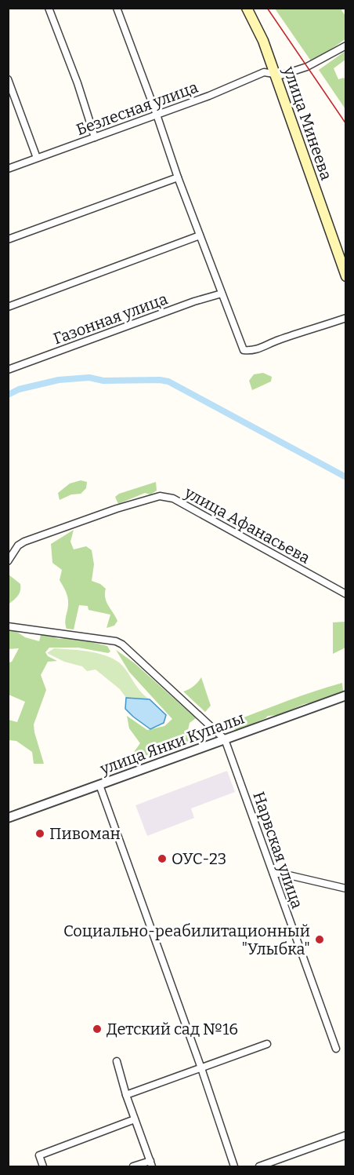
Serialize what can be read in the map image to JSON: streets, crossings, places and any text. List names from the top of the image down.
{
  "streets": {
    "main road": ["улица Минеева"],
    "street": [
      "Безлесная улица",
      "Газонная улица",
      "улица Афанасьева",
      "улица Янки Купалы",
      "Нарвская улица"
    ]
  },
  "crossings": [
    ["Безлесная улица", "улица Минеева"],
    ["улица Янки Купалы", "Нарвская улица"]
  ],
  "places": [
    "Пивоман",
    "ОУС-23",
    "Социально-реабилитационный \"Улыбка\"",
    "Детский сад №16"
  ]
}
